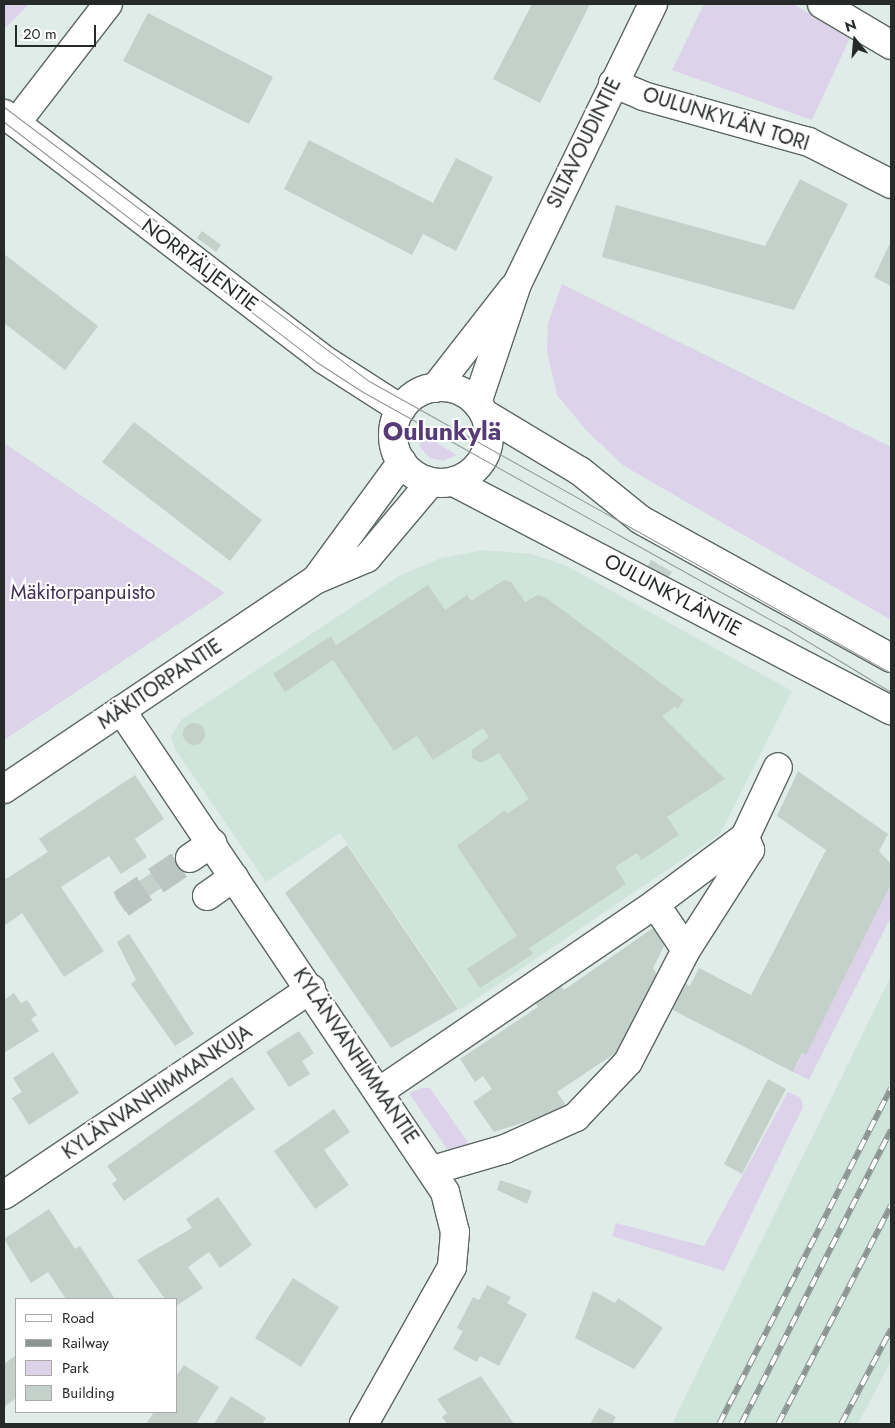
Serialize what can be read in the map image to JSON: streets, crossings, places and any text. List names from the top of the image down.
{
  "streets": {
    "street": [
      "OULUNKYLÄN TORI",
      "SILTAVOUDINTIE",
      "NORRTÄLJENTIE",
      "OULUNKYLÄNTIE",
      "MÄKITORPANTIE",
      "KYLÄNVANHIMMANTIE",
      "KYLÄNVANHIMMANKUJA"
    ]
  },
  "crossings": [
    ["OULUNKYLÄN TORI", "SILTAVOUDINTIE"],
    ["SILTAVOUDINTIE", "NORRTÄLJENTIE"],
    ["SILTAVOUDINTIE", "OULUNKYLÄNTIE"],
    ["SILTAVOUDINTIE", "MÄKITORPANTIE"],
    ["NORRTÄLJENTIE", "OULUNKYLÄNTIE"],
    ["NORRTÄLJENTIE", "MÄKITORPANTIE"],
    ["OULUNKYLÄNTIE", "MÄKITORPANTIE"],
    ["MÄKITORPANTIE", "KYLÄNVANHIMMANTIE"],
    ["KYLÄNVANHIMMANTIE", "KYLÄNVANHIMMANKUJA"]
  ],
  "districts": ["Oulunkylä"],
  "parks": ["Mäkitorpanpuisto"],
  "legend": [
    "Road",
    "Railway",
    "Park",
    "Building"
  ],
  "scale_bar": "20 m",
  "north": "top"
}
